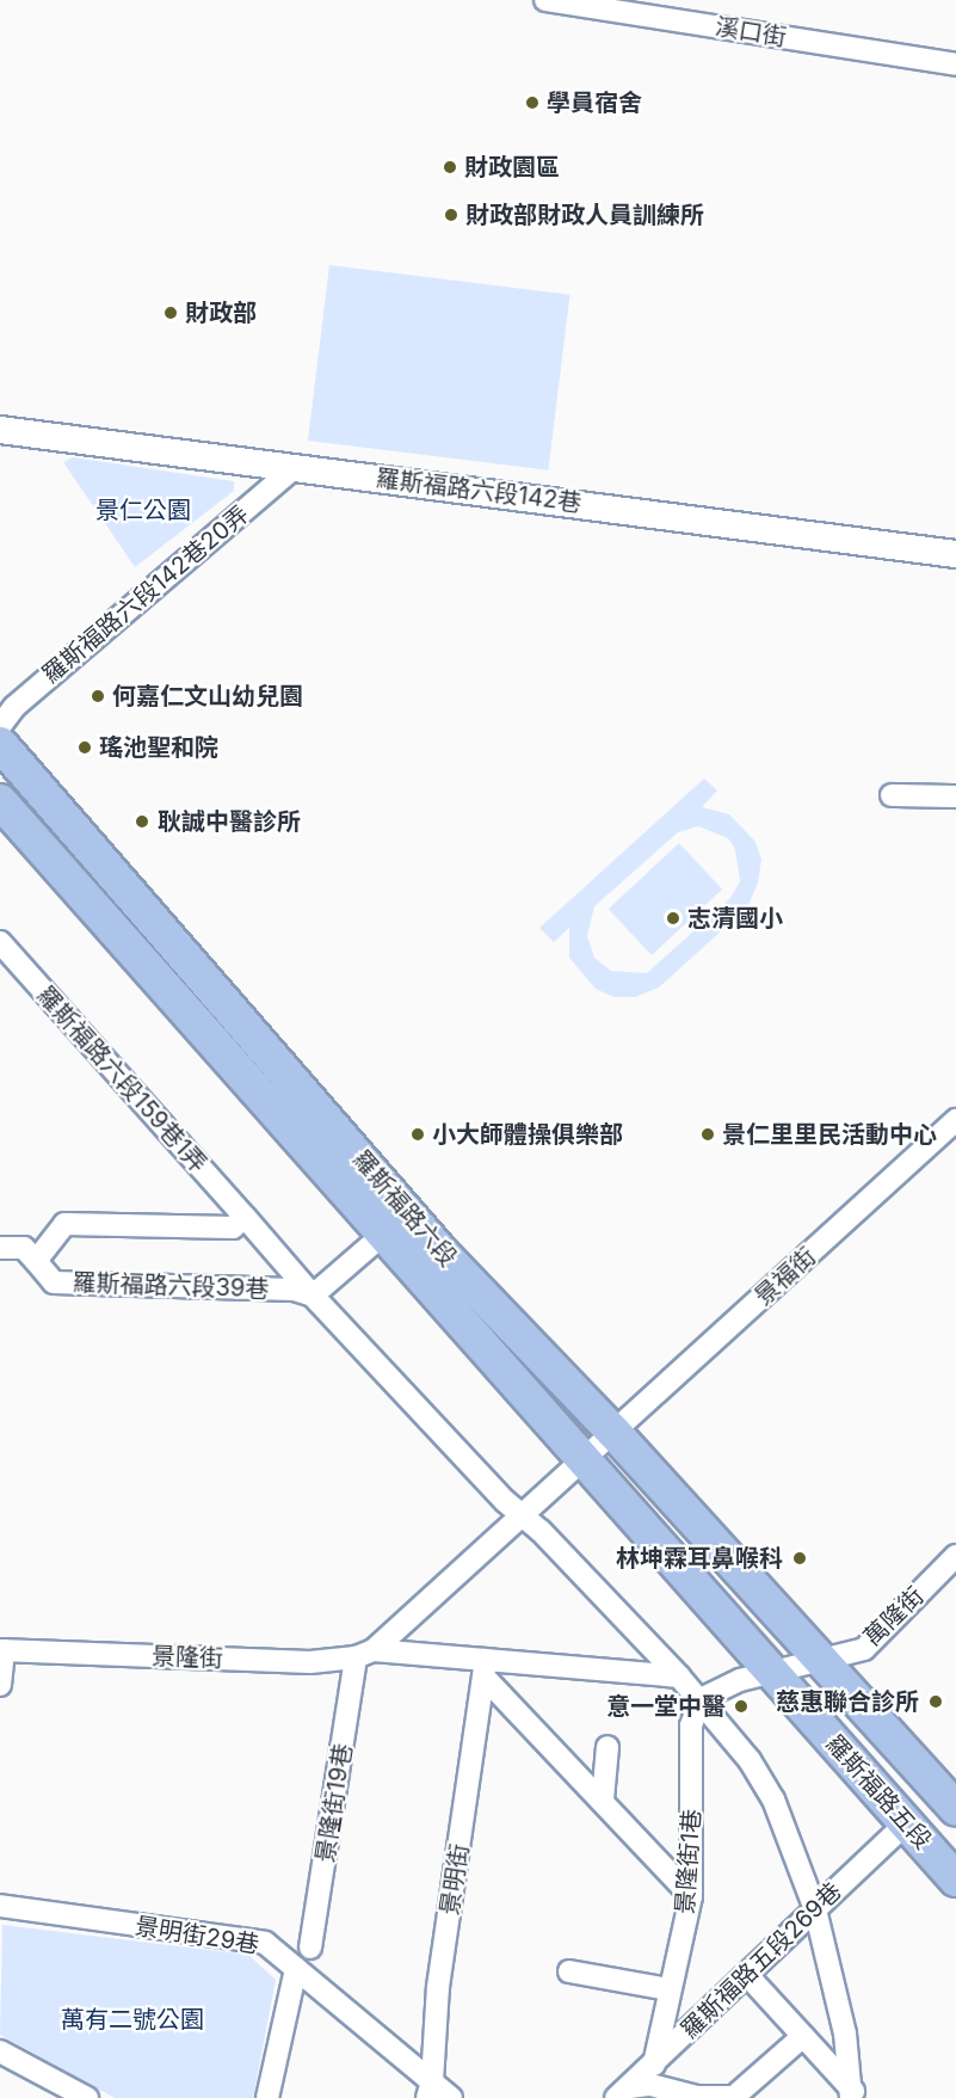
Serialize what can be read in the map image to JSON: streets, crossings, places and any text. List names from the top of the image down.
{
  "streets": {
    "main road": ["羅斯福路六段", "羅斯福路五段"],
    "street": [
      "溪口街",
      "羅斯福路六段142巷",
      "羅斯福路六段142巷20弄",
      "羅斯福路六段159巷1弄",
      "景福街",
      "羅斯福路六段39巷",
      "萬隆街",
      "景隆街",
      "景隆街19巷",
      "景隆街1巷",
      "景明街",
      "景明街29巷",
      "羅斯福路五段269巷"
    ]
  },
  "crossings": [
    ["羅斯福路六段142巷", "羅斯福路六段142巷20弄"],
    ["羅斯福路六段159巷1弄", "羅斯福路六段39巷"],
    ["羅斯福路六段", "景福街"],
    ["羅斯福路六段", "萬隆街"],
    ["羅斯福路六段", "羅斯福路五段"],
    ["萬隆街", "羅斯福路五段"],
    ["景隆街", "景隆街19巷"],
    ["景隆街", "景明街"],
    ["羅斯福路五段", "羅斯福路五段269巷"],
    ["景隆街1巷", "羅斯福路五段269巷"],
    ["景明街", "景明街29巷"]
  ],
  "parks": ["景仁公園", "萬有二號公園"],
  "places": [
    "學員宿舍",
    "財政園區",
    "財政部財政人員訓練所",
    "財政部",
    "何嘉仁文山幼兒園",
    "瑤池聖和院",
    "耿誠中醫診所",
    "志清國小",
    "小大師體操俱樂部",
    "景仁里里民活動中心",
    "林坤霖耳鼻喉科",
    "慈惠聯合診所",
    "意一堂中醫"
  ]
}
